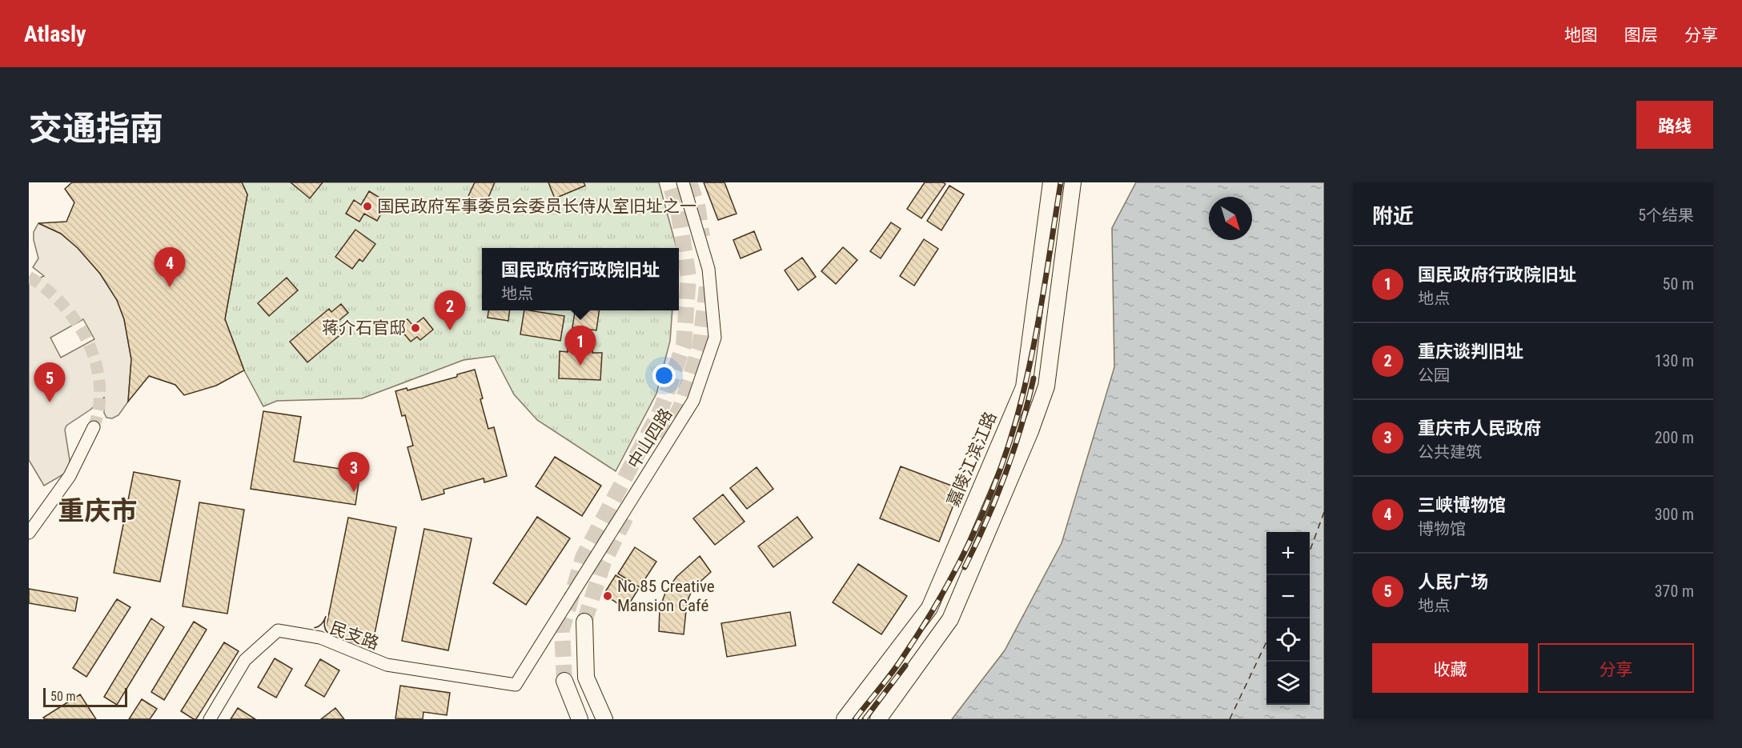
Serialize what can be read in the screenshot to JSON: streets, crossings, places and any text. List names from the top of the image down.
{
  "streets": {
    "main road": ["嘉陵江滨江路"],
    "street": ["中山四路", "人民支路"]
  },
  "crossings": [
    ["中山四路", "人民支路"]
  ],
  "districts": ["重庆市"],
  "places": ["国民政府军事委员会委员长侍从室旧址之一", "蒋介石官邸", "No 85 Creative Mansion Café"],
  "scale_bar": "50 m",
  "north": "bottom right",
  "page": {
    "header": "Atlasly",
    "nav": ["地图", "图层", "分享"],
    "title": "交通指南",
    "buttons": [
      "路线",
      ["收藏", "分享"]
    ],
    "heading": ["附近", "5个结果"],
    "list": [
      {
        "mark": "1",
        "name": "国民政府行政院旧址",
        "note": "地点",
        "value": "50 m"
      },
      {
        "mark": "2",
        "name": "重庆谈判旧址",
        "note": "公园",
        "value": "130 m"
      },
      {
        "mark": "3",
        "name": "重庆市人民政府",
        "note": "公共建筑",
        "value": "200 m"
      },
      {
        "mark": "4",
        "name": "三峡博物馆",
        "note": "博物馆",
        "value": "300 m"
      },
      {
        "mark": "5",
        "name": "人民广场",
        "note": "地点",
        "value": "370 m"
      }
    ],
    "pins": [
      "4",
      "2",
      "1",
      "5",
      "3"
    ],
    "popup": ["国民政府行政院旧址", "地点"],
    "map_buttons": ["+", "−"],
    "scale": "50 m"
  }
}
